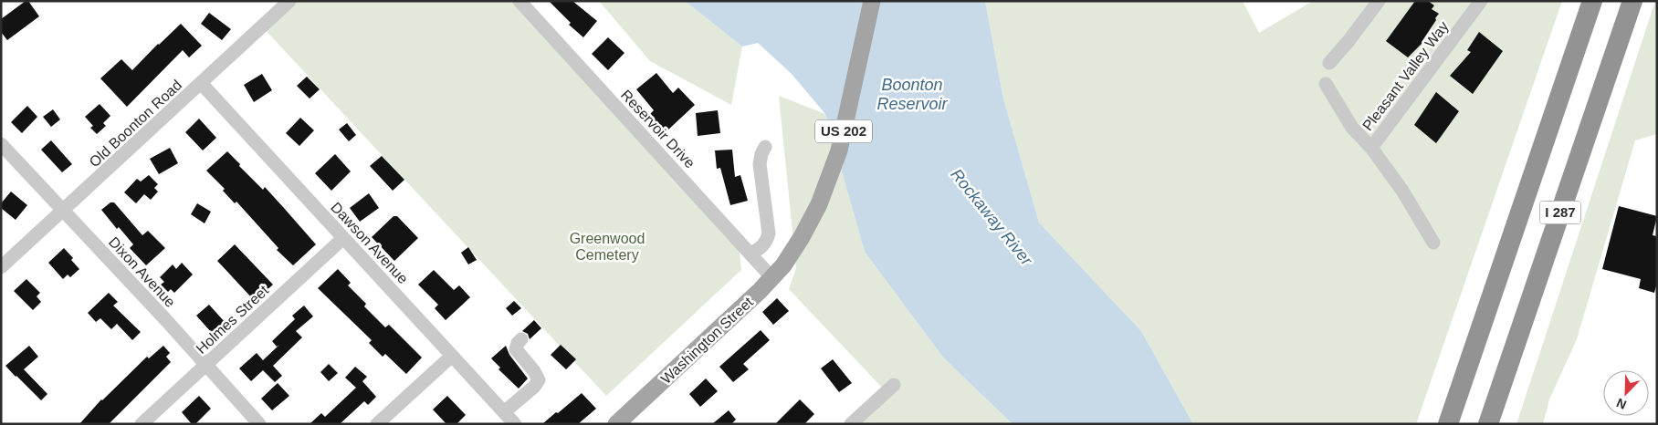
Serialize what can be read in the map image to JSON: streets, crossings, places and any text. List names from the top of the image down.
{
  "streets": {
    "highway": ["I 287"],
    "main road": ["US 202", "Washington Street"],
    "street": [
      "Pleasant Valley Way",
      "Old Boonton Road",
      "Reservoir Drive",
      "Dawson Avenue",
      "Dixon Avenue",
      "Holmes Street"
    ]
  },
  "crossings": [
    ["Old Boonton Road", "Dawson Avenue"],
    ["Old Boonton Road", "Dixon Avenue"],
    ["Reservoir Drive", "Washington Street"],
    ["Dawson Avenue", "Holmes Street"],
    ["Dixon Avenue", "Holmes Street"]
  ],
  "water": ["Boonton Reservoir", "Rockaway River"],
  "parks": ["Greenwood Cemetery"],
  "north": "bottom left"
}
